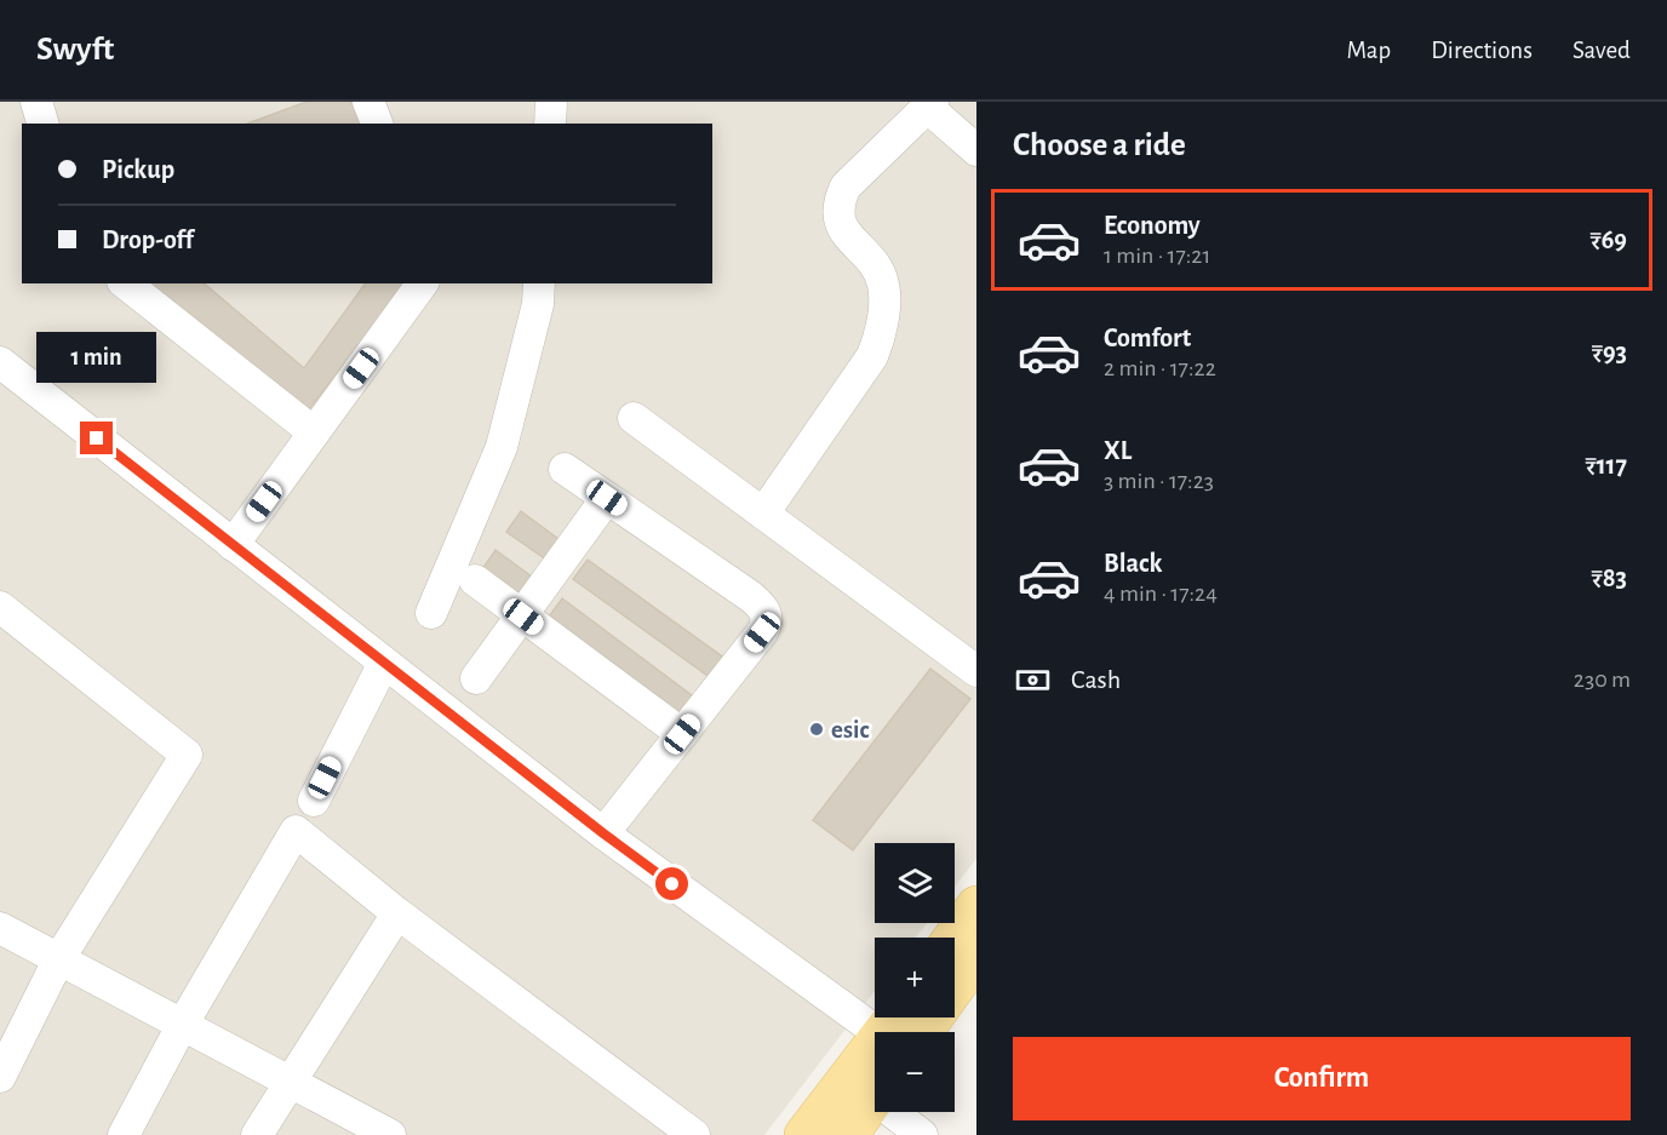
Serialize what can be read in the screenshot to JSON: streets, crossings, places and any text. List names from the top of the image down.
{
  "places": ["esic"],
  "page": {
    "header": "Swyft",
    "nav": ["Map", "Directions", "Saved"],
    "heading": "Choose a ride",
    "banner": ["Pickup", "Drop-off"],
    "list": [
      {
        "name": "Economy",
        "note": "1 min · 17:21",
        "value": "₹69"
      },
      {
        "name": "Comfort",
        "note": "2 min · 17:22",
        "value": "₹93"
      },
      {
        "name": "XL",
        "note": "3 min · 17:23",
        "value": "₹117"
      },
      {
        "name": "Black",
        "note": "4 min · 17:24",
        "value": "₹83"
      }
    ],
    "bubble": "1 min",
    "pay": ["Cash", "230 m"],
    "map_buttons": ["+", "−"],
    "buttons": "Confirm"
  }
}
